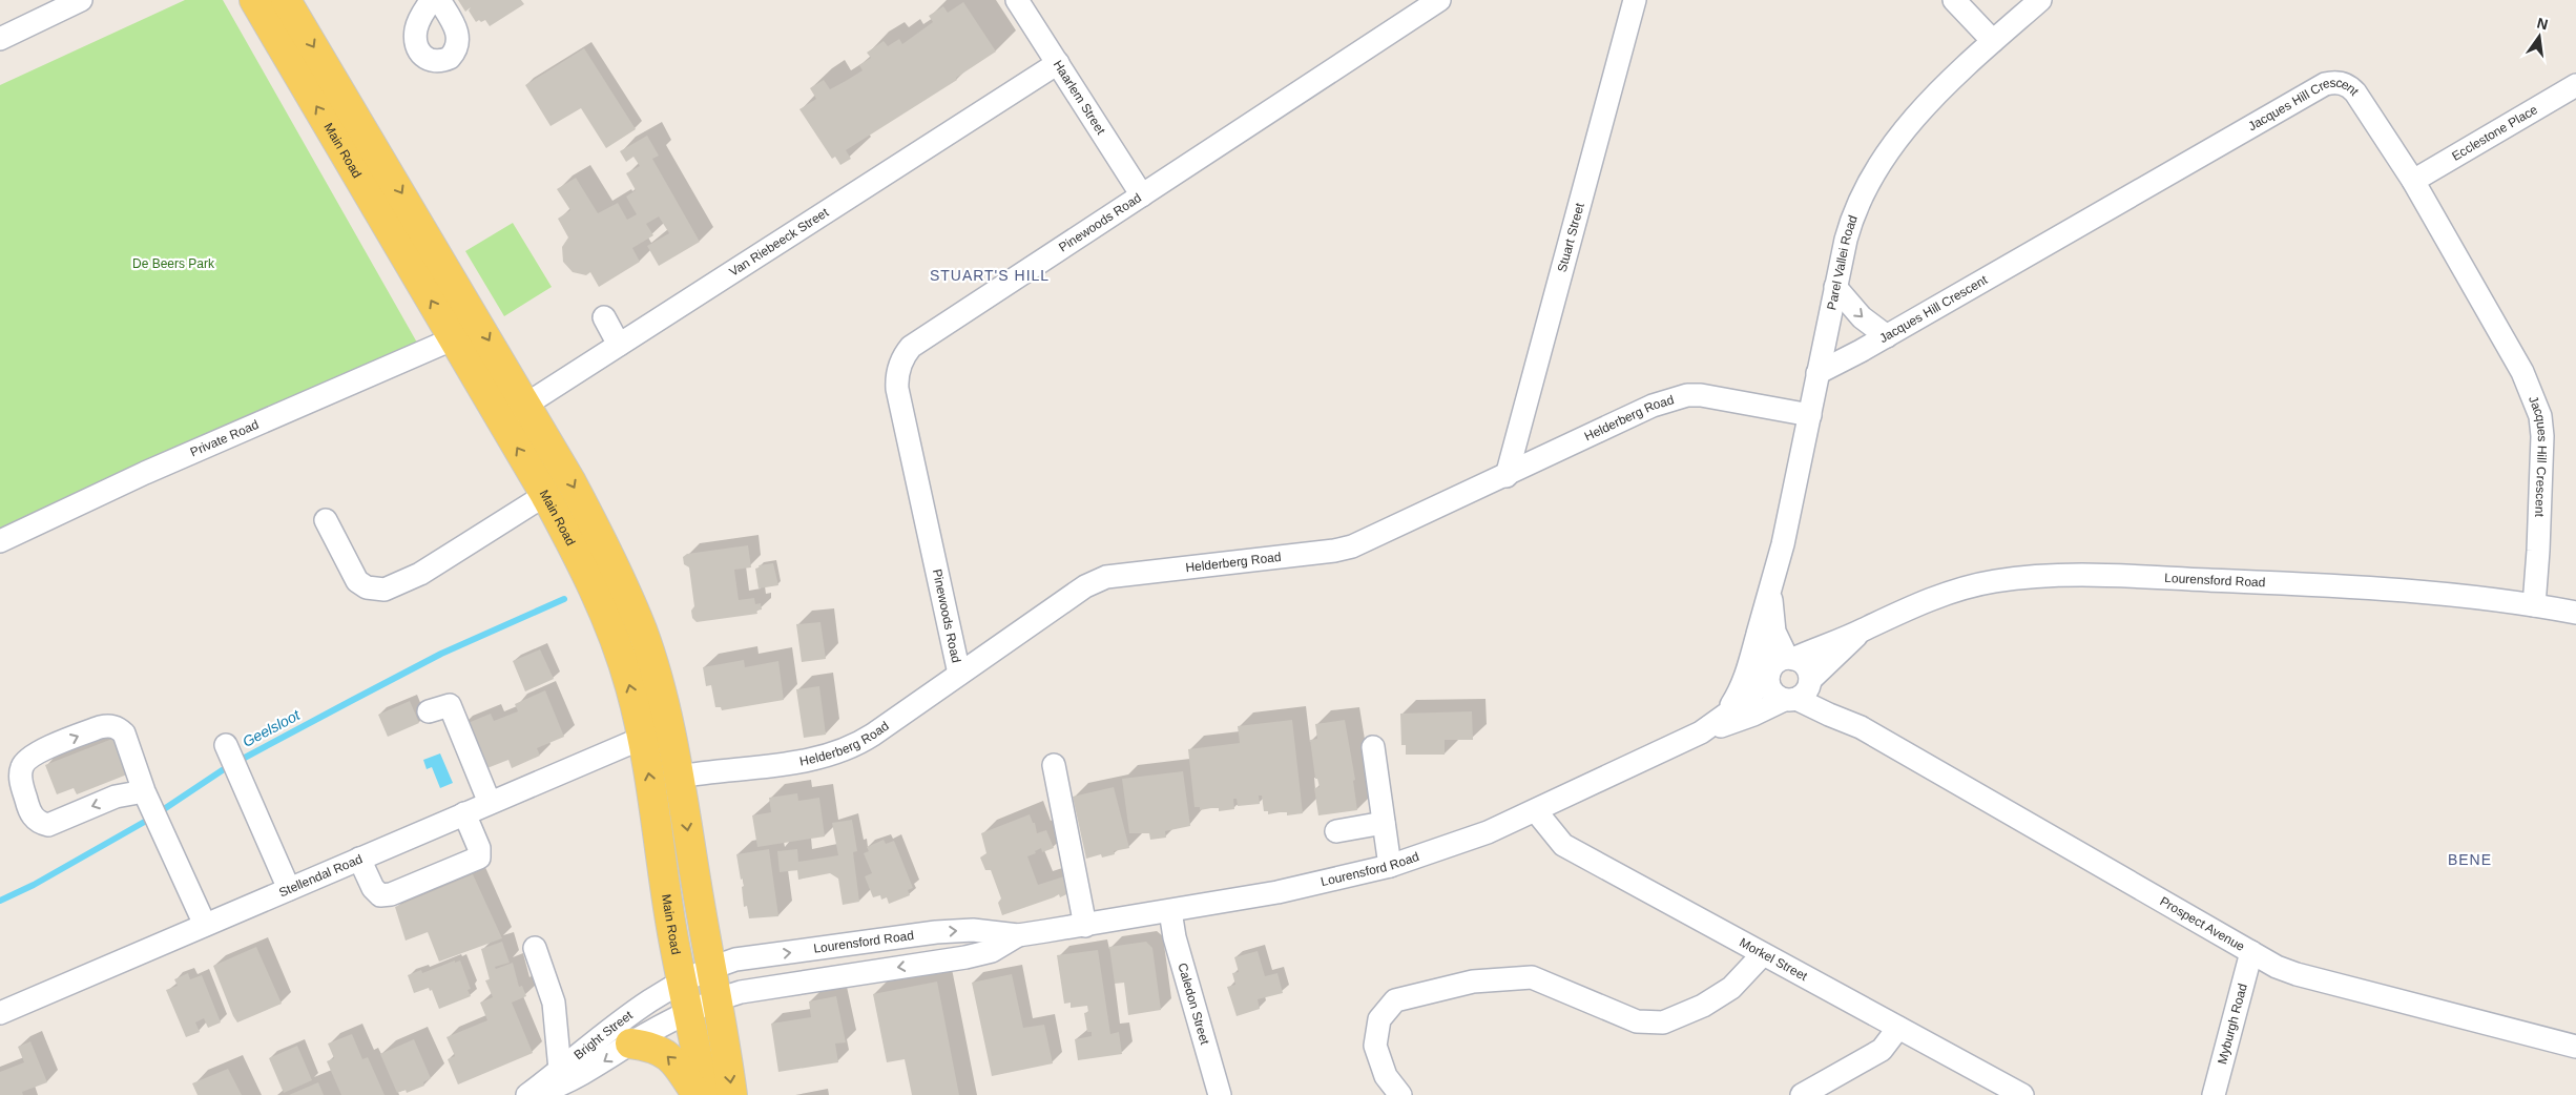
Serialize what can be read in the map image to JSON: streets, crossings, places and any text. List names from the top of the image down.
{
  "streets": {
    "main road": ["Main Road"],
    "street": [
      "Haarlem Street",
      "Jacques Hill Crescent",
      "Ecclestone Place",
      "Pinewoods Road",
      "Stuart Street",
      "Van Riebeeck Street",
      "Parel Vallei Road",
      "Helderberg Road",
      "Private Road",
      "Lourensford Road",
      "Stellendal Road",
      "Prospect Avenue",
      "Morkel Street",
      "Caledon Street",
      "Myburgh Road",
      "Bright Street"
    ]
  },
  "crossings": [
    ["Haarlem Street", "Pinewoods Road"],
    ["Haarlem Street", "Van Riebeeck Street"],
    ["Jacques Hill Crescent", "Ecclestone Place"],
    ["Jacques Hill Crescent", "Parel Vallei Road"],
    ["Jacques Hill Crescent", "Lourensford Road"],
    ["Main Road", "Van Riebeeck Street"],
    ["Main Road", "Private Road"],
    ["Main Road", "Lourensford Road"],
    ["Main Road", "Stellendal Road"],
    ["Main Road", "Bright Street"],
    ["Pinewoods Road", "Helderberg Road"],
    ["Stuart Street", "Helderberg Road"],
    ["Parel Vallei Road", "Helderberg Road"],
    ["Parel Vallei Road", "Lourensford Road"],
    ["Parel Vallei Road", "Prospect Avenue"],
    ["Lourensford Road", "Prospect Avenue"],
    ["Lourensford Road", "Morkel Street"],
    ["Lourensford Road", "Caledon Street"],
    ["Lourensford Road", "Bright Street"],
    ["Prospect Avenue", "Myburgh Road"]
  ],
  "districts": ["STUART'S HILL", "BENE"],
  "water": ["Geelsloot"],
  "parks": ["De Beers Park"],
  "north": "top"
}
